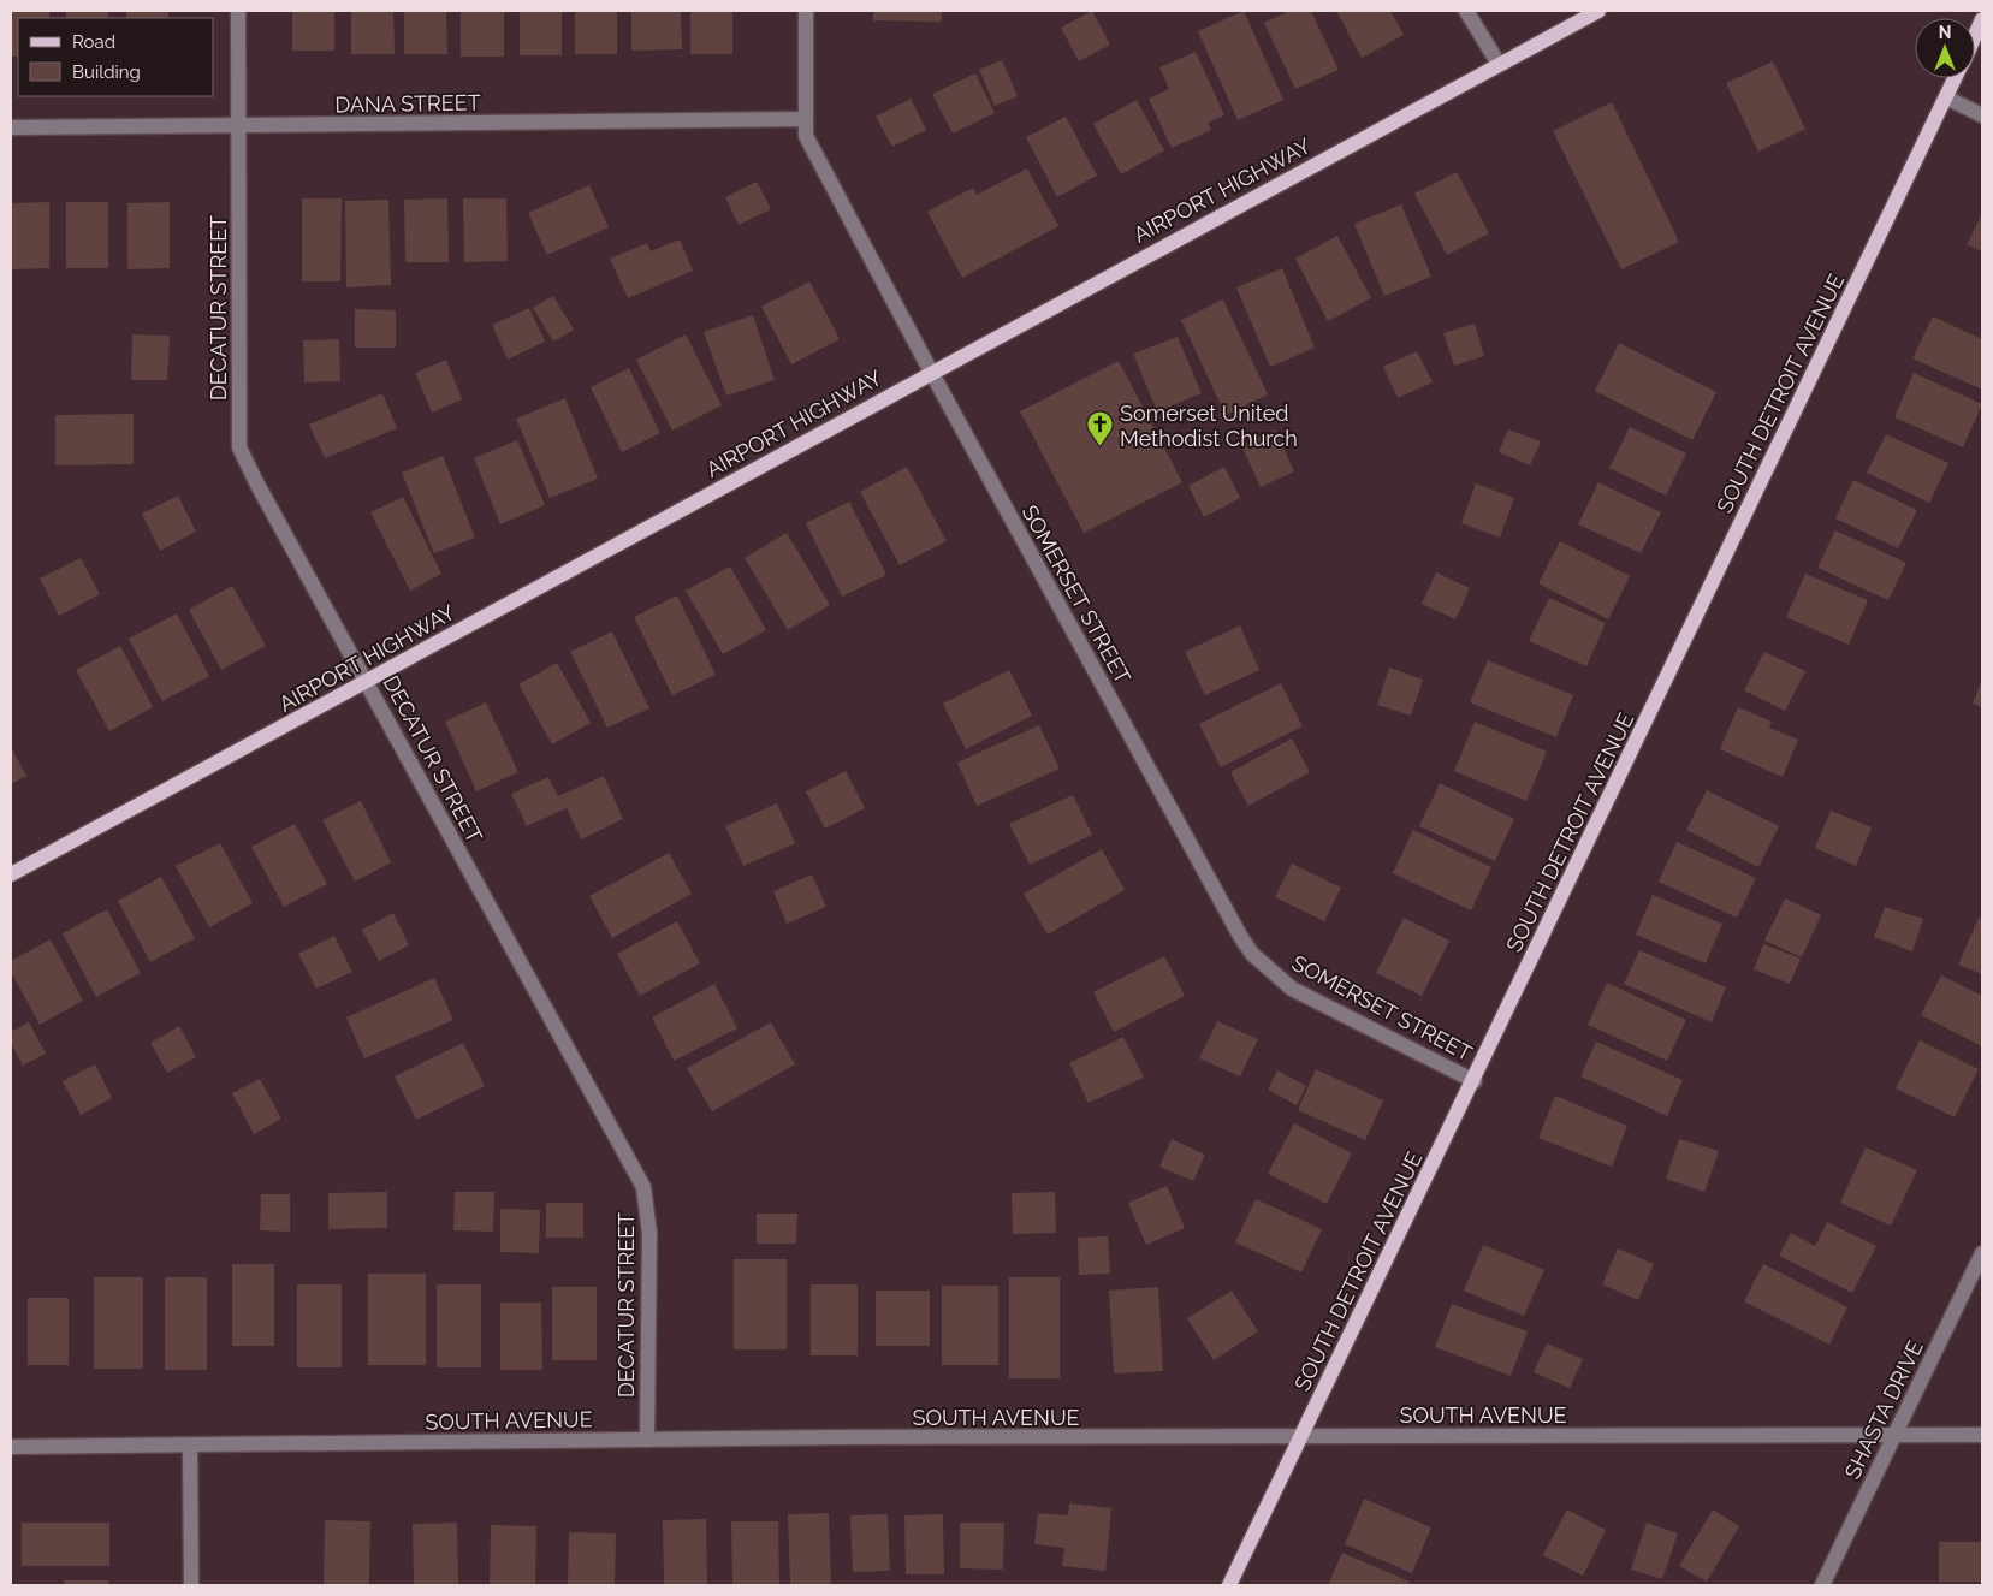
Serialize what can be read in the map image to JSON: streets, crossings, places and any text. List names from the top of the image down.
{
  "streets": {
    "main road": ["AIRPORT HIGHWAY", "SOUTH DETROIT AVENUE"],
    "street": [
      "DANA STREET",
      "DECATUR STREET",
      "SOMERSET STREET",
      "SHASTA DRIVE",
      "SOUTH AVENUE"
    ]
  },
  "crossings": [
    ["DANA STREET", "DECATUR STREET"],
    ["DANA STREET", "SOMERSET STREET"],
    ["AIRPORT HIGHWAY", "DECATUR STREET"],
    ["AIRPORT HIGHWAY", "SOMERSET STREET"],
    ["DECATUR STREET", "SOUTH AVENUE"],
    ["SOUTH DETROIT AVENUE", "SOMERSET STREET"],
    ["SOUTH DETROIT AVENUE", "SOUTH AVENUE"],
    ["SHASTA DRIVE", "SOUTH AVENUE"]
  ],
  "places": {
    "church": ["Somerset United Methodist Church"]
  },
  "legend": ["Road", "Building"],
  "north": "top"
}
